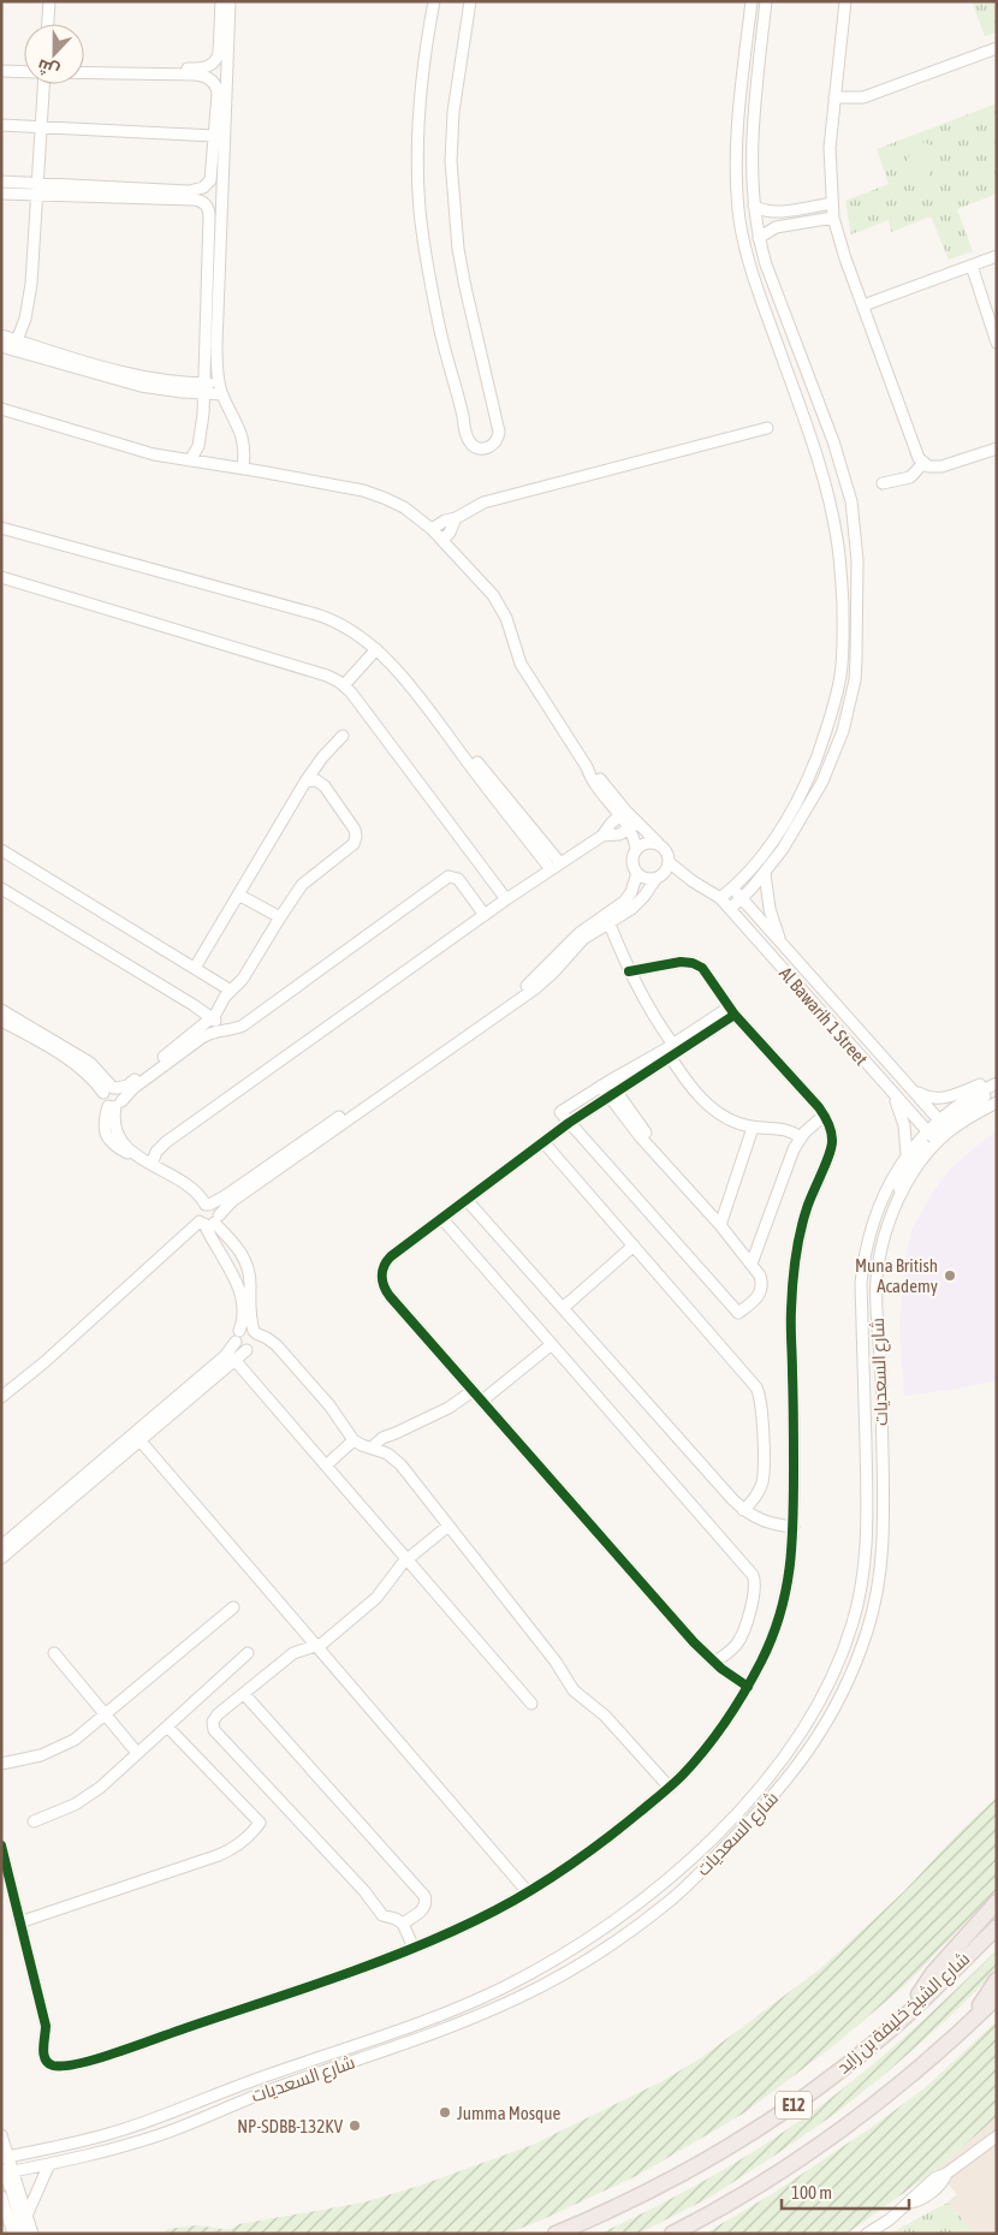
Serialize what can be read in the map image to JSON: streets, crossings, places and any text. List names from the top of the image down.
{
  "streets": {
    "highway": ["شارع الشيخ خليفة بن زايد", "E12"],
    "street": ["Al Bawarih 1 Street", "شارع السعديات"]
  },
  "crossings": [
    ["Al Bawarih 1 Street", "شارع السعديات"]
  ],
  "places": ["Muna British Academy", "Jumma Mosque", "NP-SDBB-132KV"],
  "scale_bar": "100 m",
  "north": "bottom"
}
